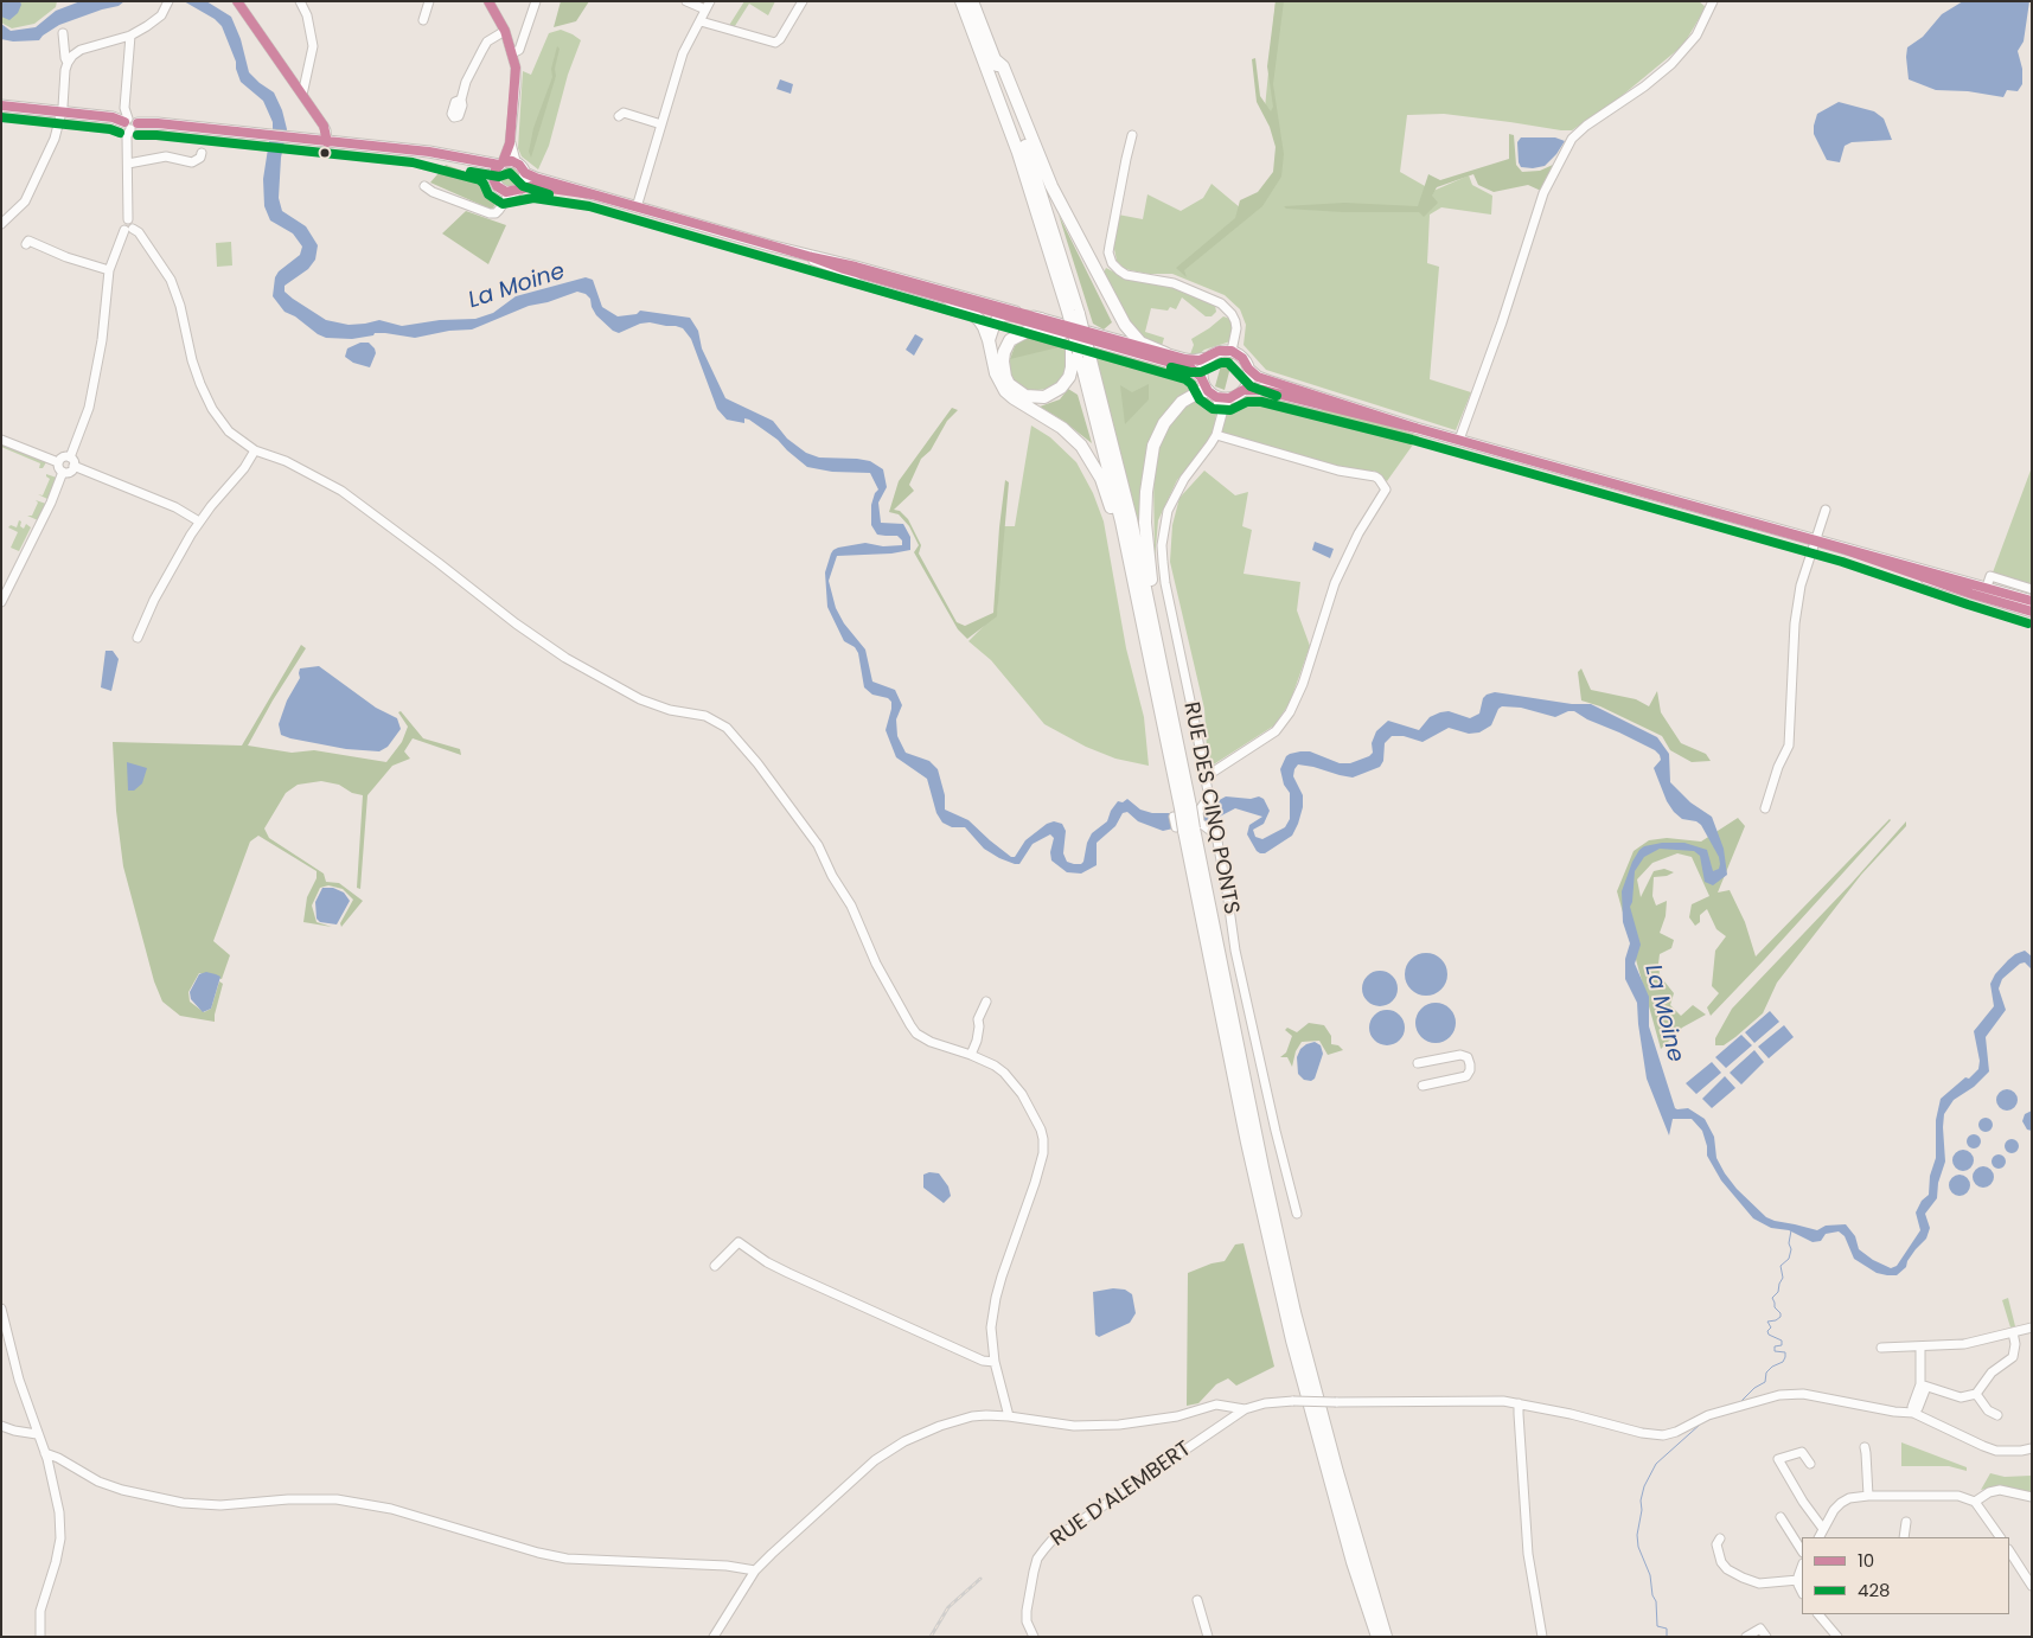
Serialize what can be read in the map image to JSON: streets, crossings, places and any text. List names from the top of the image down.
{
  "streets": {
    "street": ["RUE DES CINQ PONTS", "RUE D’ALEMBERT"]
  },
  "water": ["La Moine"],
  "lines": ["transit line 10", "transit line 428"],
  "legend": ["10", "428"]
}
